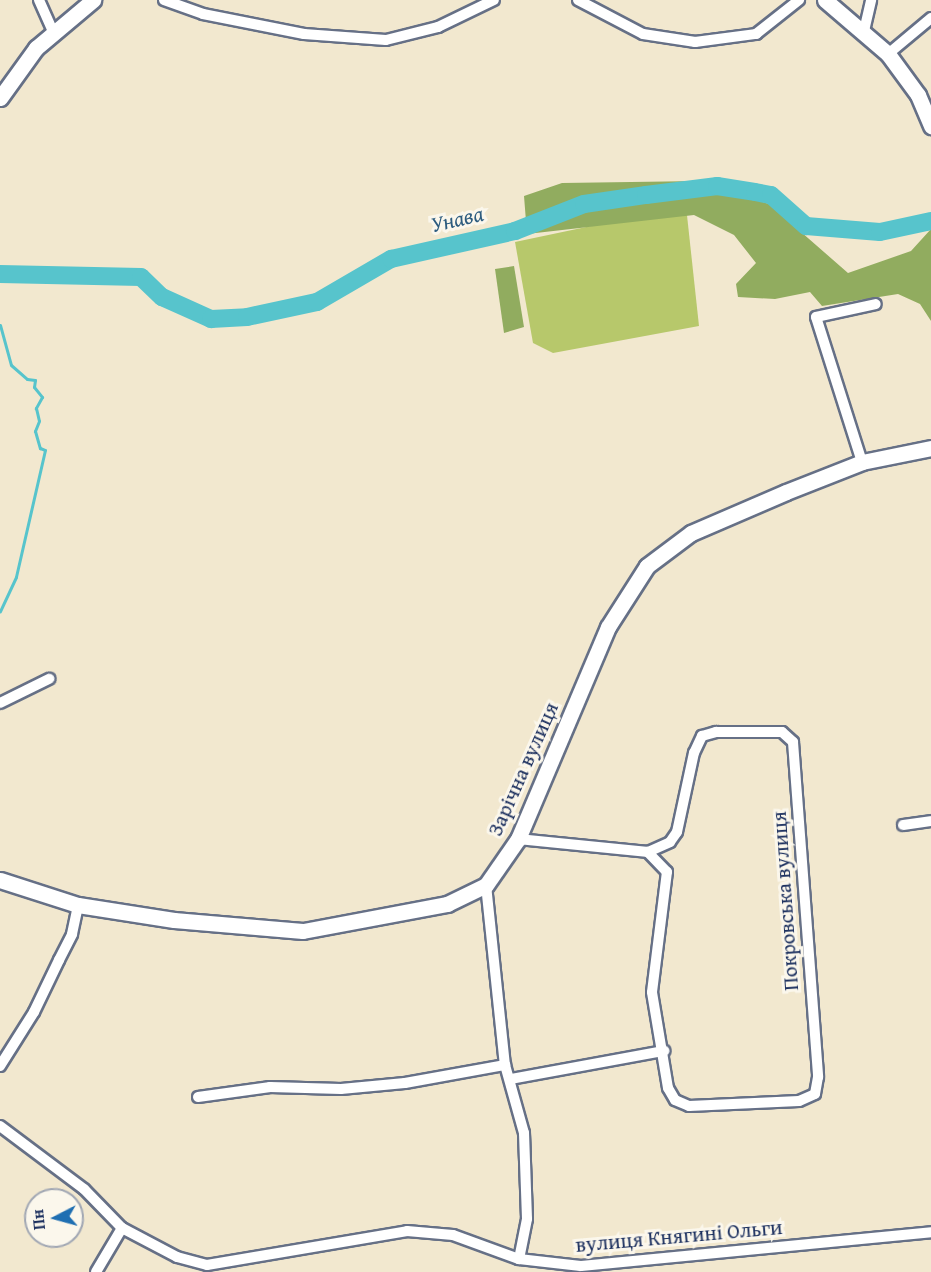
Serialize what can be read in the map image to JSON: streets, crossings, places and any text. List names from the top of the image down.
{
  "streets": {
    "street": ["Зарічна вулиця", "Покровська вулиця", "вулиця Княгині Ольги"]
  },
  "water": ["Унава"],
  "north": "left"
}
